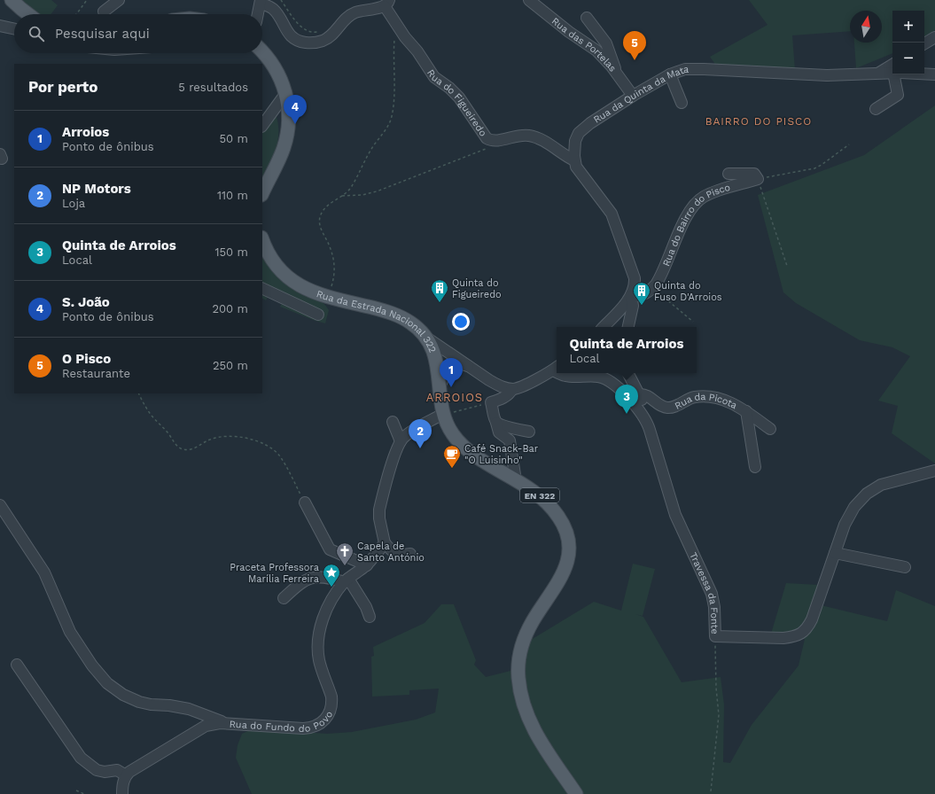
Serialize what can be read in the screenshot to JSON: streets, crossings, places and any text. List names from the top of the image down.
{
  "streets": {
    "main road": ["Rua da Estrada Nacional 322", "EN 322"],
    "street": [
      "Rua das Portelas",
      "Rua da Quinta da Mata",
      "Rua do Figueiredo",
      "Rua do Bairro do Pisco",
      "Rua da Picota",
      "Travessa da Fonte",
      "Rua do Fundo do Povo"
    ]
  },
  "crossings": [
    ["Rua das Portelas", "Rua da Quinta da Mata"],
    ["Rua da Quinta da Mata", "Rua do Figueiredo"]
  ],
  "districts": ["BAIRRO DO PISCO", "ARROIOS"],
  "places": {
    "building": ["Quinta do Figueiredo", "Quinta do Fuso D'Arroios"],
    "cafe": ["Café Snack-Bar \"O Luisinho\""],
    "church": ["Capela de Santo António"],
    "place": ["Praceta Professora Marília Ferreira"]
  },
  "north": "top",
  "page": {
    "map_buttons": ["+", "−"],
    "search": "Pesquisar aqui",
    "pins": [
      "5",
      "4",
      "1",
      "3",
      "2"
    ],
    "heading": ["Por perto", "5 resultados"],
    "list": [
      {
        "mark": "1",
        "name": "Arroios",
        "note": "Ponto de ônibus",
        "value": "50 m"
      },
      {
        "mark": "2",
        "name": "NP Motors",
        "note": "Loja",
        "value": "110 m"
      },
      {
        "mark": "3",
        "name": "Quinta de Arroios",
        "note": "Local",
        "value": "150 m"
      },
      {
        "mark": "4",
        "name": "S. João",
        "note": "Ponto de ônibus",
        "value": "200 m"
      },
      {
        "mark": "5",
        "name": "O Pisco",
        "note": "Restaurante",
        "value": "250 m"
      }
    ],
    "popup": ["Quinta de Arroios", "Local"]
  }
}
